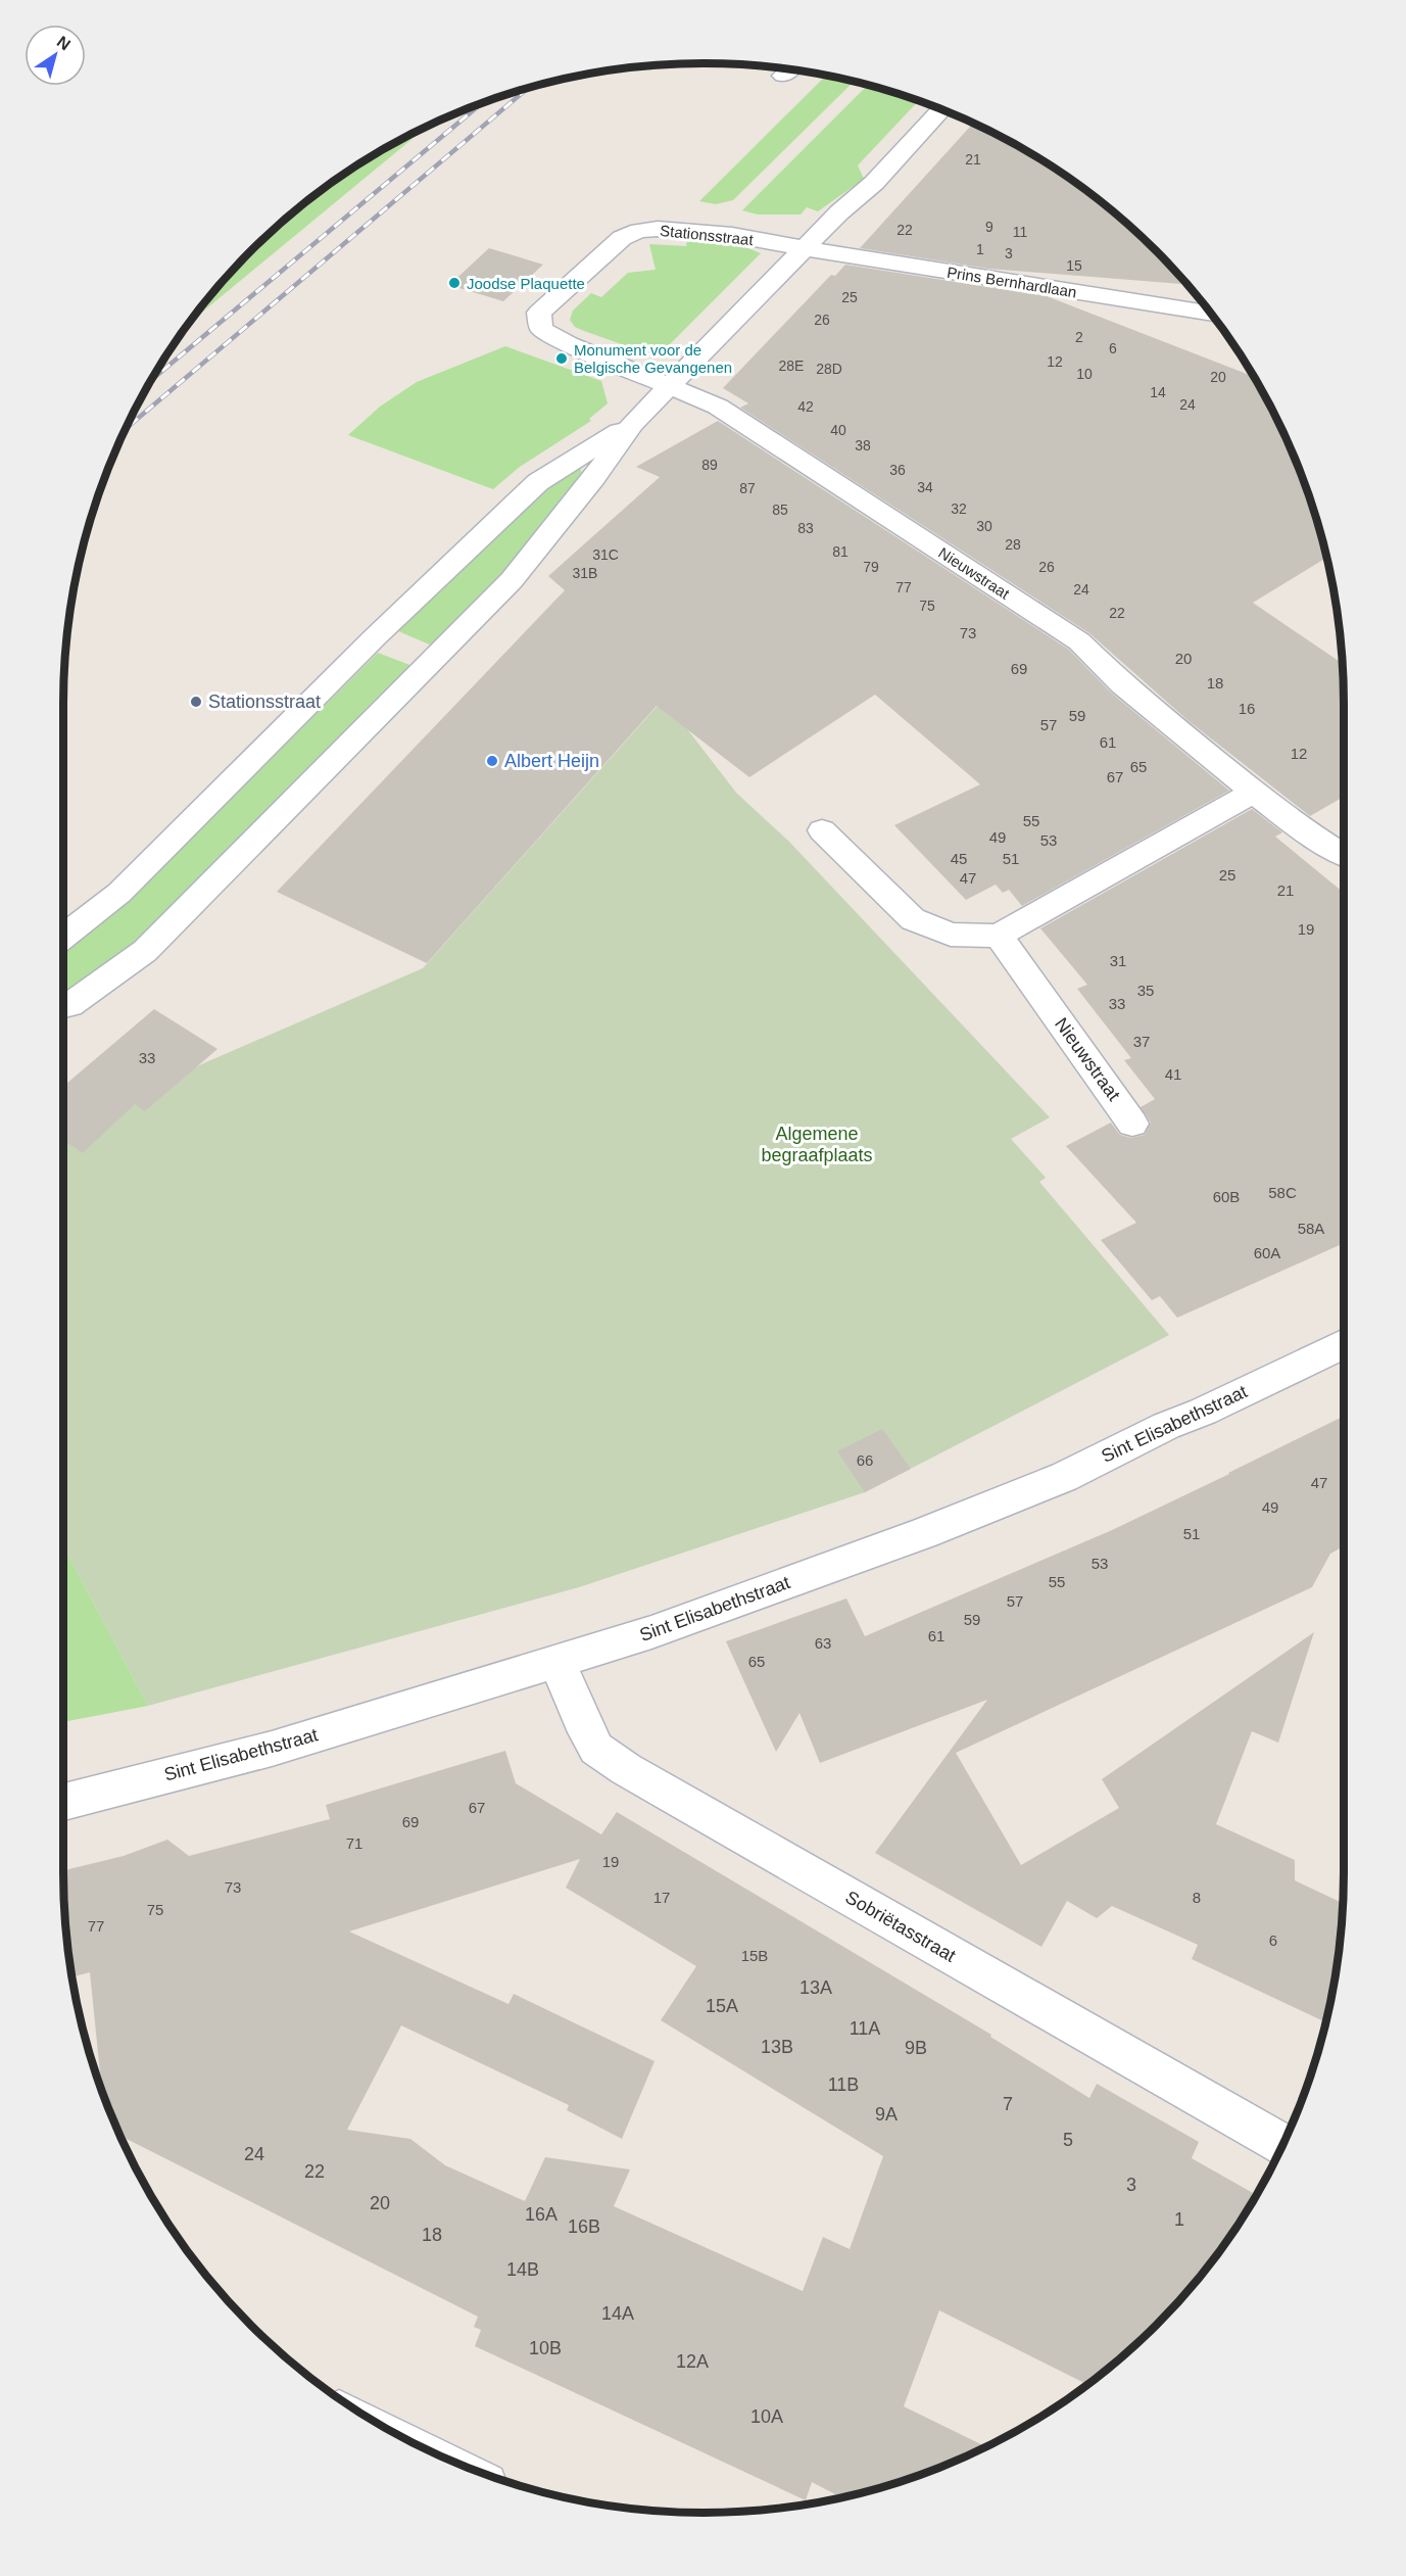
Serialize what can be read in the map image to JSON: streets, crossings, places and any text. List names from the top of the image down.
{
  "streets": {
    "street": [
      "Stationsstraat",
      "Prins Bernhardlaan",
      "Nieuwstraat",
      "Sint Elisabethstraat",
      "Sobriëtasstraat"
    ]
  },
  "crossings": [
    ["Stationsstraat", "Prins Bernhardlaan"],
    ["Stationsstraat", "Nieuwstraat"],
    ["Sint Elisabethstraat", "Sobriëtasstraat"]
  ],
  "parks": ["Algemene begraafplaats"],
  "places": [
    "Joodse Plaquette",
    "Monument voor de Belgische Gevangenen",
    "Stationsstraat",
    "Albert Heijn"
  ],
  "house_numbers": [
    "21",
    "9",
    "22",
    "11",
    "1",
    "3",
    "15",
    "25",
    "26",
    "2",
    "6",
    "12",
    "28E",
    "28D",
    "10",
    "20",
    "14",
    "24",
    "42",
    "40",
    "38",
    "89",
    "36",
    "34",
    "87",
    "32",
    "85",
    "30",
    "83",
    "28",
    "81",
    "31C",
    "79",
    "26",
    "31B",
    "77",
    "24",
    "75",
    "22",
    "73",
    "20",
    "69",
    "18",
    "16",
    "59",
    "57",
    "61",
    "12",
    "65",
    "67",
    "55",
    "49",
    "53",
    "45",
    "51",
    "25",
    "47",
    "21",
    "19",
    "31",
    "35",
    "33",
    "37",
    "33",
    "41",
    "58C",
    "60B",
    "58A",
    "60A",
    "66",
    "47",
    "49",
    "51",
    "53",
    "55",
    "57",
    "59",
    "61",
    "63",
    "65",
    "67",
    "69",
    "71",
    "19",
    "73",
    "17",
    "8",
    "75",
    "77",
    "6",
    "15B",
    "13A",
    "15A",
    "11A",
    "13B",
    "9B",
    "11B",
    "7",
    "9A",
    "5",
    "24",
    "22",
    "3",
    "20",
    "16A",
    "1",
    "16B",
    "18",
    "14B",
    "14A",
    "10B",
    "12A",
    "10A"
  ],
  "north": "top right"
}
